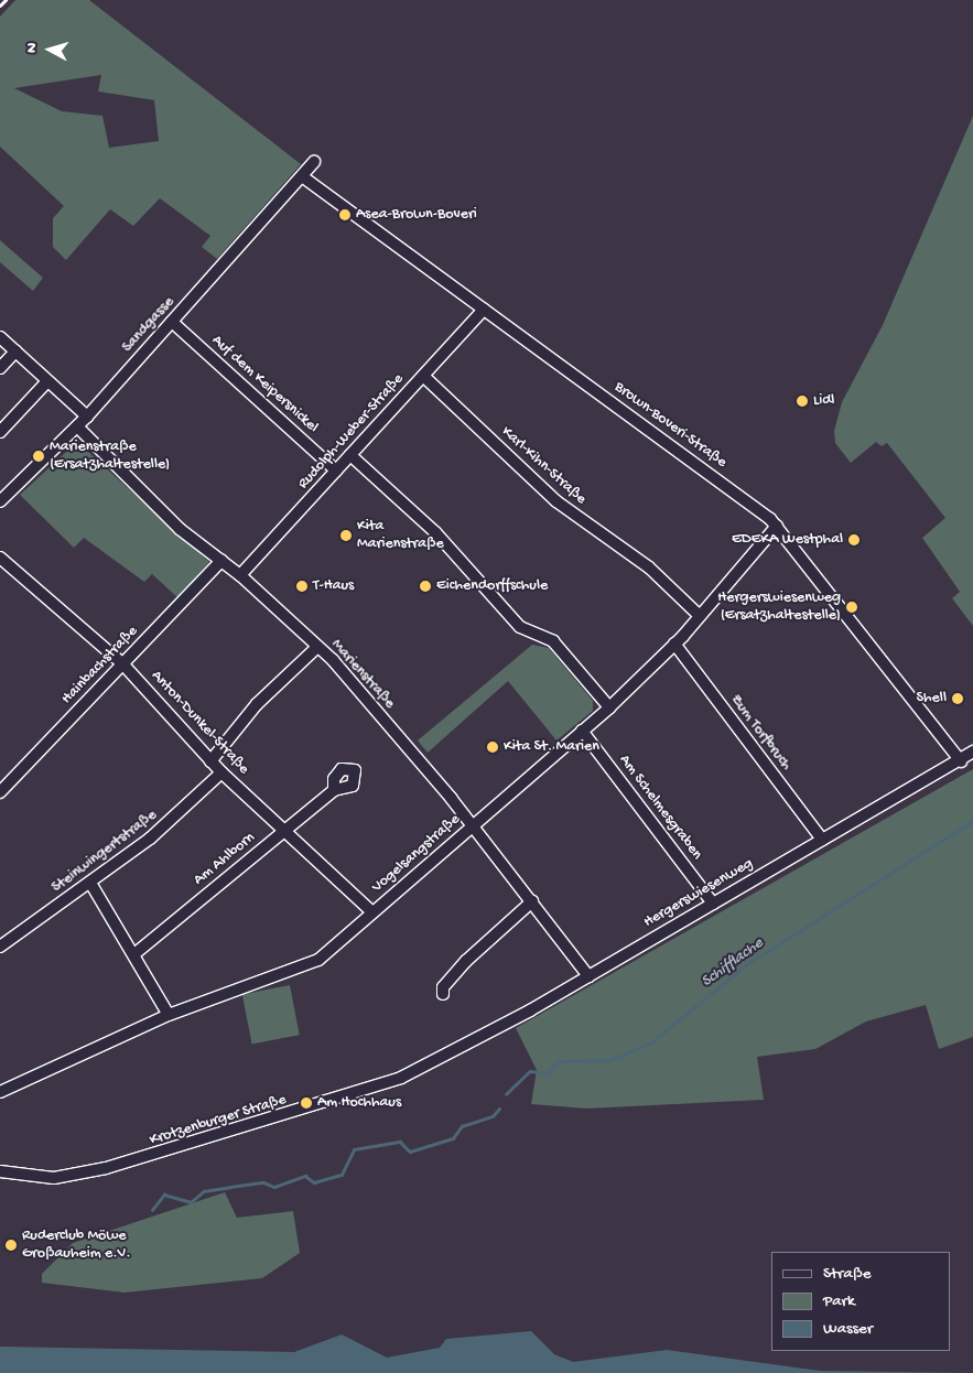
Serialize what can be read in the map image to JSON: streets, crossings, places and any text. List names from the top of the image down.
{
  "streets": {
    "street": [
      "Sandgasse",
      "Auf dem Keipersnickel",
      "Brown-Boveri-Straße",
      "Rudolph-Weber-Straße",
      "Karl-Kihn-Straße",
      "Hainbachstraße",
      "Marienstraße",
      "Anton-Dunkel-Straße",
      "Zum Torfbruch",
      "Am Schelmesgraben",
      "Steinwingertstraße",
      "Vogelsangstraße",
      "Am Ahlborn",
      "Hergerswiesenweg",
      "Krotzenburger Straße"
    ]
  },
  "crossings": [
    ["Sandgasse", "Auf dem Keipersnickel"],
    ["Sandgasse", "Brown-Boveri-Straße"],
    ["Sandgasse", "Marienstraße"],
    ["Auf dem Keipersnickel", "Rudolph-Weber-Straße"],
    ["Brown-Boveri-Straße", "Rudolph-Weber-Straße"],
    ["Brown-Boveri-Straße", "Vogelsangstraße"],
    ["Brown-Boveri-Straße", "Hergerswiesenweg"],
    ["Rudolph-Weber-Straße", "Karl-Kihn-Straße"],
    ["Rudolph-Weber-Straße", "Marienstraße"],
    ["Karl-Kihn-Straße", "Vogelsangstraße"],
    ["Hainbachstraße", "Marienstraße"],
    ["Hainbachstraße", "Anton-Dunkel-Straße"],
    ["Marienstraße", "Vogelsangstraße"],
    ["Marienstraße", "Hergerswiesenweg"],
    ["Anton-Dunkel-Straße", "Steinwingertstraße"],
    ["Anton-Dunkel-Straße", "Vogelsangstraße"],
    ["Anton-Dunkel-Straße", "Am Ahlborn"],
    ["Zum Torfbruch", "Vogelsangstraße"],
    ["Zum Torfbruch", "Hergerswiesenweg"],
    ["Am Schelmesgraben", "Vogelsangstraße"],
    ["Am Schelmesgraben", "Hergerswiesenweg"],
    ["Hergerswiesenweg", "Krotzenburger Straße"]
  ],
  "water": ["Schifflache"],
  "places": [
    "Asea-Brown-Boveri",
    "Lidl",
    "Marienstraße (Ersatzhaltestelle)",
    "Kita Marienstraße",
    "EDEKA Westphal",
    "T-Haus",
    "Eichendorffschule",
    "Hergerswiesenweg (Ersatzhaltestelle)",
    "Shell",
    "Kita St. Marien",
    "Am Hochhaus",
    "Ruderclub Möwe Großauheim e.V."
  ],
  "legend": ["Straße", "Park", "Wasser"],
  "north": "left"
}
